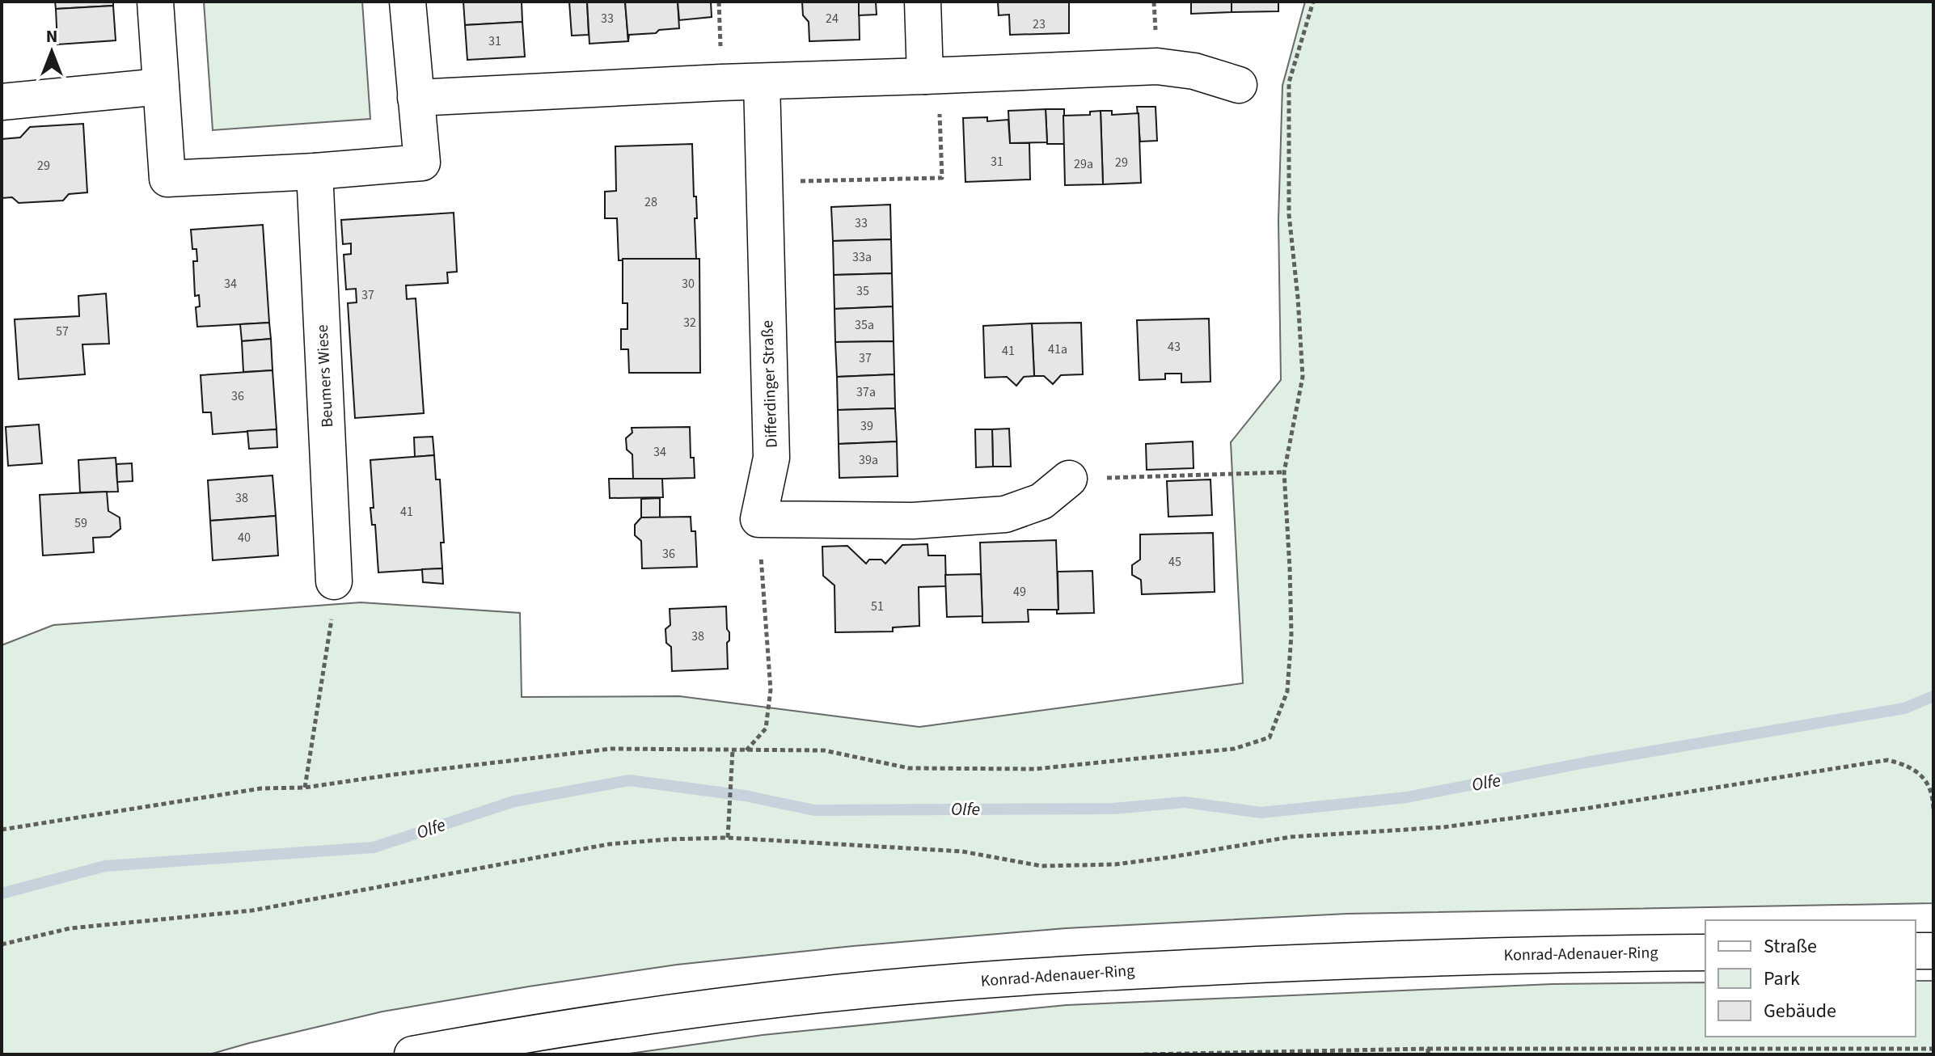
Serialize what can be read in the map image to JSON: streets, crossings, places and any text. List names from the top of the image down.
{
  "streets": {
    "street": ["Beumers Wiese", "Differdinger Straße", "Konrad-Adenauer-Ring"]
  },
  "water": ["Olfe"],
  "house_numbers": [
    "33",
    "24",
    "23",
    "31",
    "31",
    "29",
    "29a",
    "29",
    "28",
    "33",
    "33a",
    "34",
    "30",
    "35",
    "37",
    "32",
    "35a",
    "57",
    "43",
    "41a",
    "41",
    "37",
    "37a",
    "36",
    "39",
    "34",
    "39a",
    "38",
    "41",
    "59",
    "40",
    "36",
    "45",
    "49",
    "51",
    "38"
  ],
  "legend": ["Straße", "Park", "Gebäude"],
  "north": "top"
}
